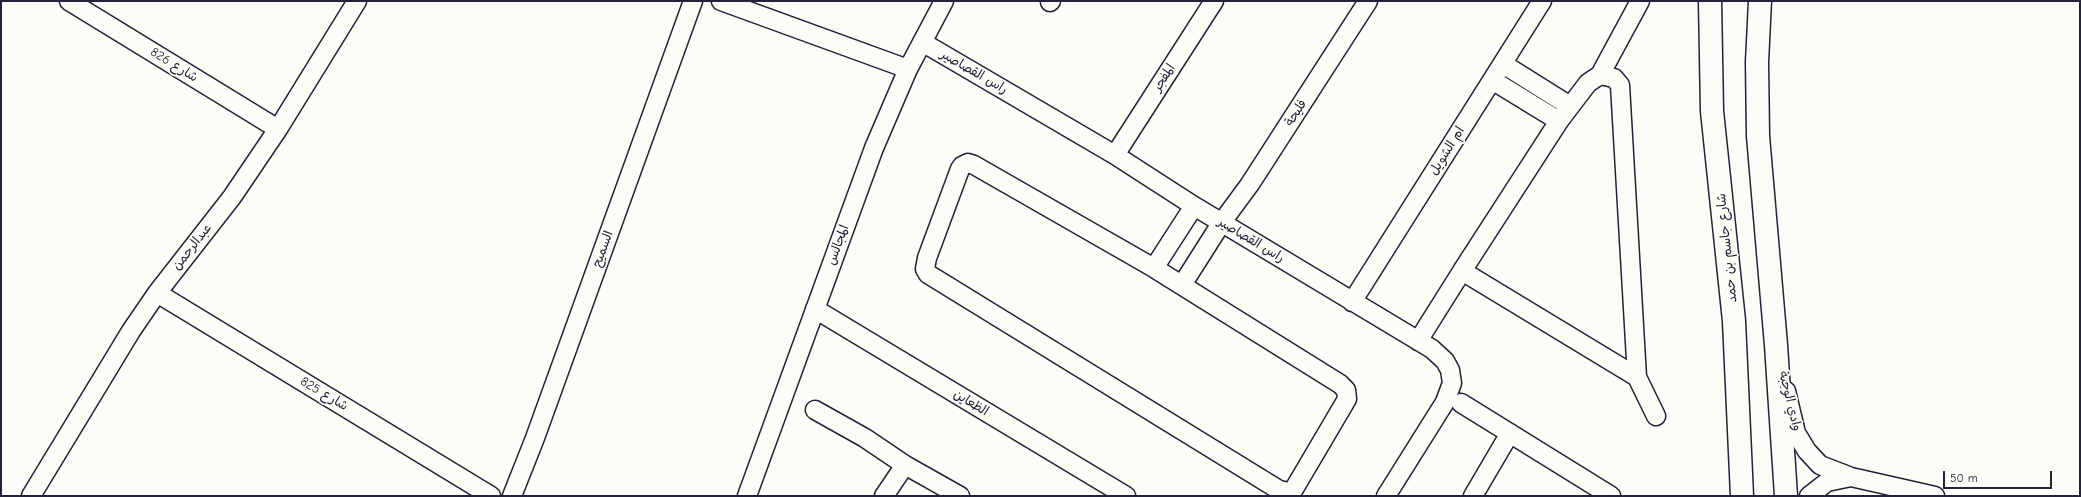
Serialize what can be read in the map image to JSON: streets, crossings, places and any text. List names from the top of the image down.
{
  "streets": {
    "main road": ["شارع جاسم بن حمد"],
    "street": [
      "شارع 826",
      "راس القصاصير",
      "المفجر",
      "فليحة",
      "ام الشويل",
      "المجالس",
      "عبدالرحمن",
      "السميح",
      "شارع 825",
      "وادي الوجبة",
      "الظعاين"
    ]
  },
  "crossings": [
    ["شارع 826", "عبدالرحمن"],
    ["راس القصاصير", "المفجر"],
    ["راس القصاصير", "فليحة"],
    ["راس القصاصير", "ام الشويل"],
    ["راس القصاصير", "المجالس"],
    ["المجالس", "الظعاين"],
    ["عبدالرحمن", "شارع 825"]
  ],
  "scale_bar": "50 m"
}
